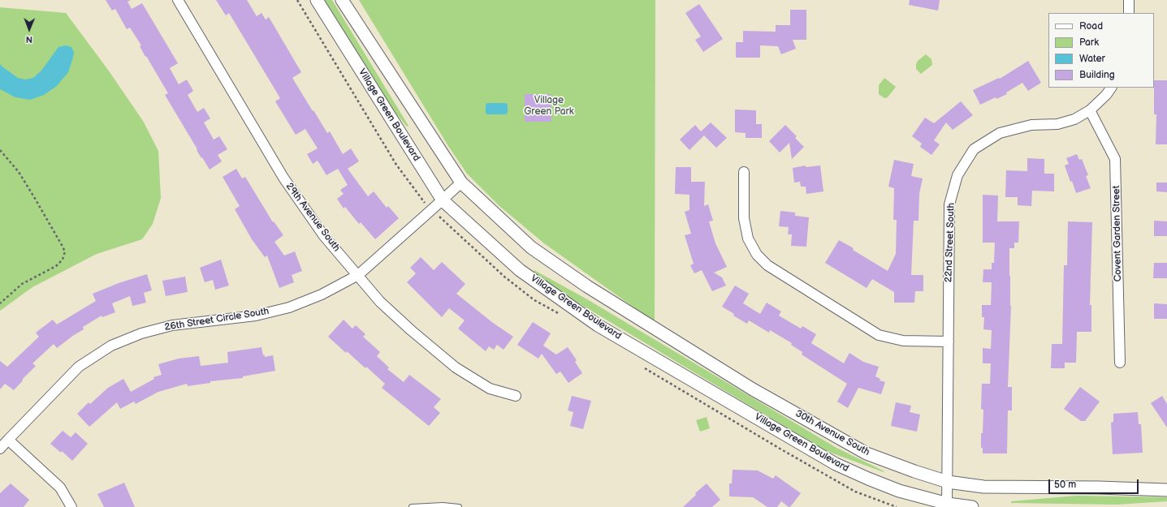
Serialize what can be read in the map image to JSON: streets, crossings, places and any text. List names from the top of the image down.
{
  "streets": {
    "street": [
      "Village Green Boulevard",
      "29th Avenue South",
      "Covent Garden Street",
      "22nd Street South",
      "26th Street Circle South",
      "30th Avenue South"
    ]
  },
  "crossings": [
    ["Village Green Boulevard", "22nd Street South"],
    ["Village Green Boulevard", "26th Street Circle South"],
    ["29th Avenue South", "26th Street Circle South"],
    ["Covent Garden Street", "22nd Street South"],
    ["22nd Street South", "30th Avenue South"],
    ["26th Street Circle South", "30th Avenue South"]
  ],
  "parks": ["Village Green Park"],
  "legend": [
    "Road",
    "Park",
    "Water",
    "Building"
  ],
  "scale_bar": "50 m",
  "north": "bottom"
}
